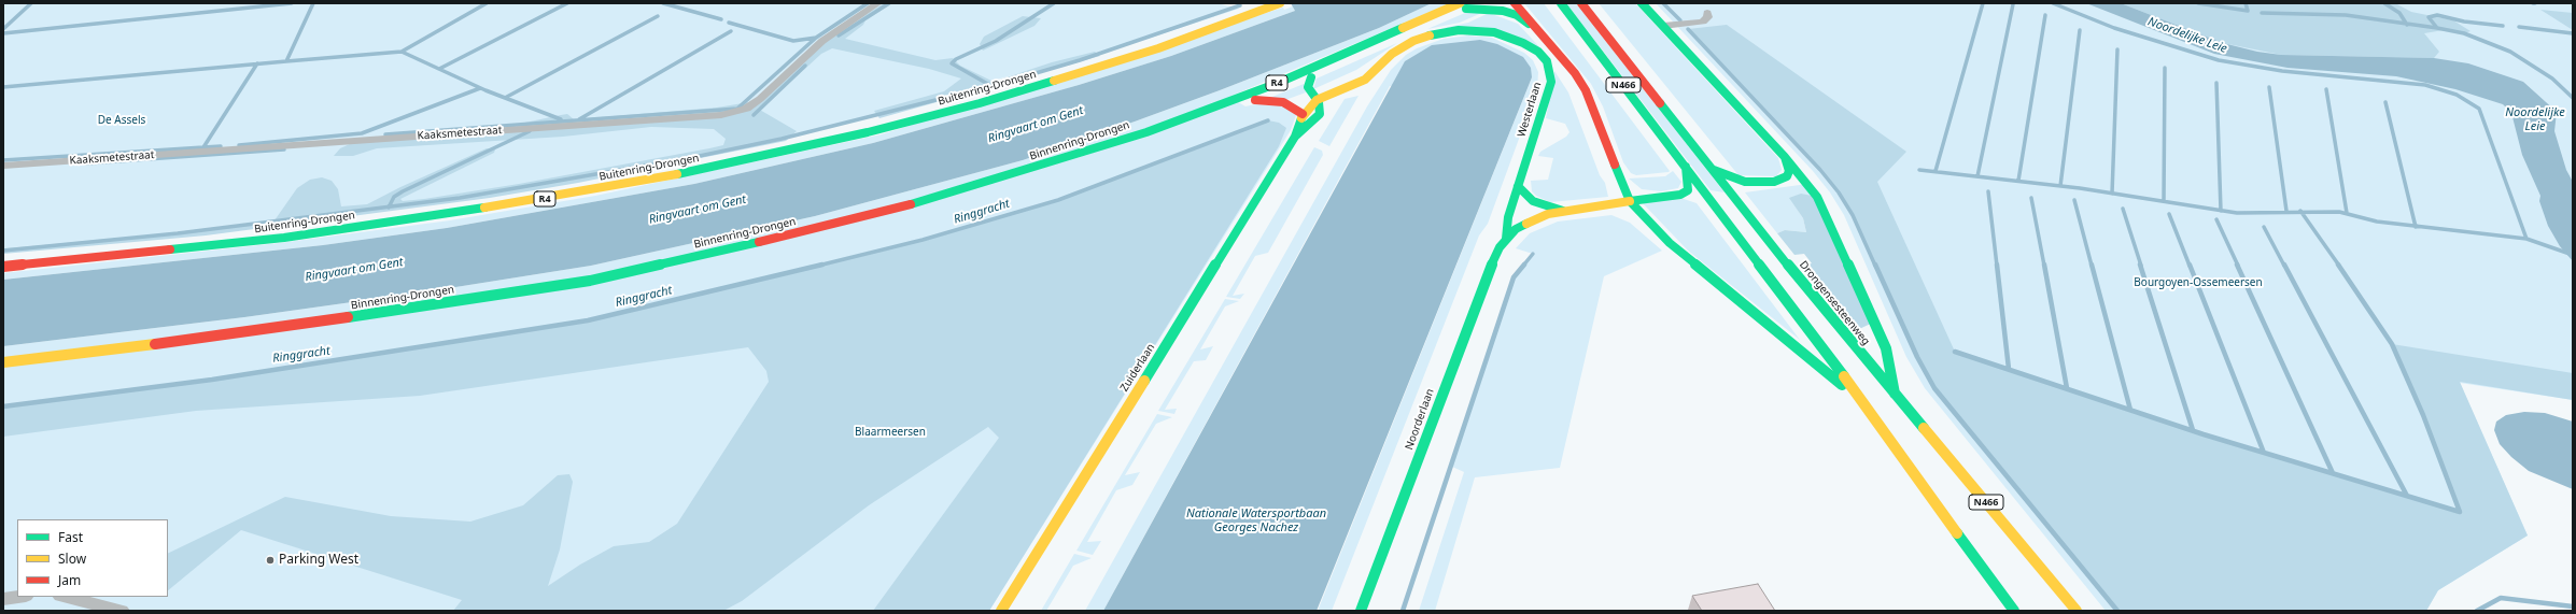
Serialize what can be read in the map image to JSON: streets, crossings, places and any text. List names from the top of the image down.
{
  "streets": {
    "main road": [
      "R4",
      "N466",
      "Buitenring-Drongen",
      "Westerlaan",
      "Binnenring-Drongen",
      "Drongensesteenweg",
      "Zuiderlaan",
      "Noorderlaan"
    ],
    "street": ["Kaaksmetestraat"]
  },
  "crossings": [
    ["Westerlaan", "Zuiderlaan"],
    ["Westerlaan", "Noorderlaan"]
  ],
  "water": [
    "Noordelijke Leie",
    "Ringvaart om Gent",
    "Ringgracht",
    "Nationale Watersportbaan Georges Nachez"
  ],
  "parks": ["De Assels", "Bourgoyen-Ossemeersen", "Blaarmeersen"],
  "places": ["Parking West"],
  "legend": ["Fast", "Slow", "Jam"]
}
